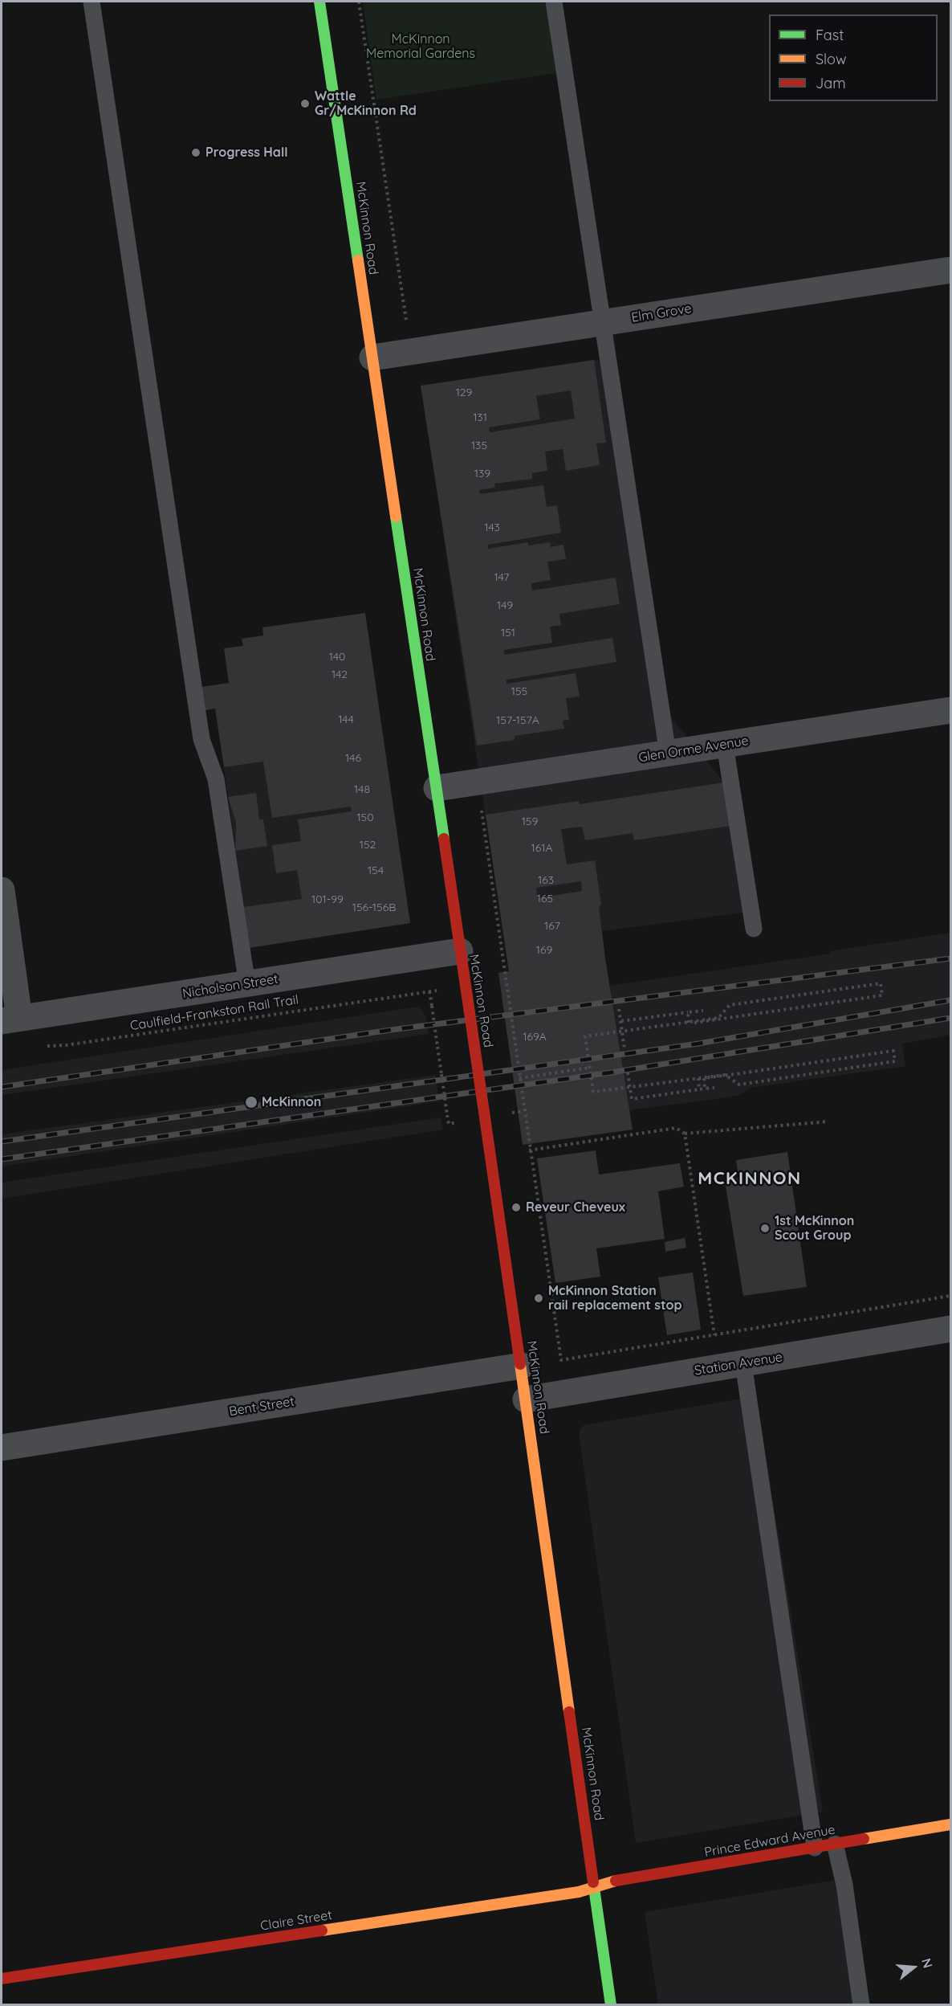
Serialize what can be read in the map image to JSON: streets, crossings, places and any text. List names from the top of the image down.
{
  "streets": {
    "street": [
      "McKinnon Road",
      "Elm Grove",
      "Glen Orme Avenue",
      "Nicholson Street",
      "Station Avenue",
      "Bent Street",
      "Prince Edward Avenue",
      "Claire Street"
    ],
    "path": ["Caulfield-Frankston Rail Trail"]
  },
  "crossings": [
    ["McKinnon Road", "Elm Grove"],
    ["McKinnon Road", "Glen Orme Avenue"],
    ["McKinnon Road", "Nicholson Street"],
    ["McKinnon Road", "Station Avenue"],
    ["McKinnon Road", "Bent Street"],
    ["McKinnon Road", "Prince Edward Avenue"],
    ["McKinnon Road", "Claire Street"],
    ["Prince Edward Avenue", "Claire Street"]
  ],
  "districts": ["MCKINNON"],
  "parks": ["McKinnon Memorial Gardens"],
  "places": [
    "Wattle Gr/McKinnon Rd",
    "Progress Hall",
    "McKinnon",
    "Reveur Cheveux",
    "1st McKinnon Scout Group",
    "McKinnon Station rail replacement stop"
  ],
  "house_numbers": [
    "129",
    "131",
    "135",
    "139",
    "143",
    "147",
    "149",
    "151",
    "140",
    "142",
    "155",
    "144",
    "157-157A",
    "146",
    "148",
    "150",
    "159",
    "152",
    "161A",
    "154",
    "163",
    "165",
    "101-99",
    "156-156B",
    "167",
    "169",
    "169A"
  ],
  "legend": ["Fast", "Slow", "Jam"],
  "north": "right"
}
